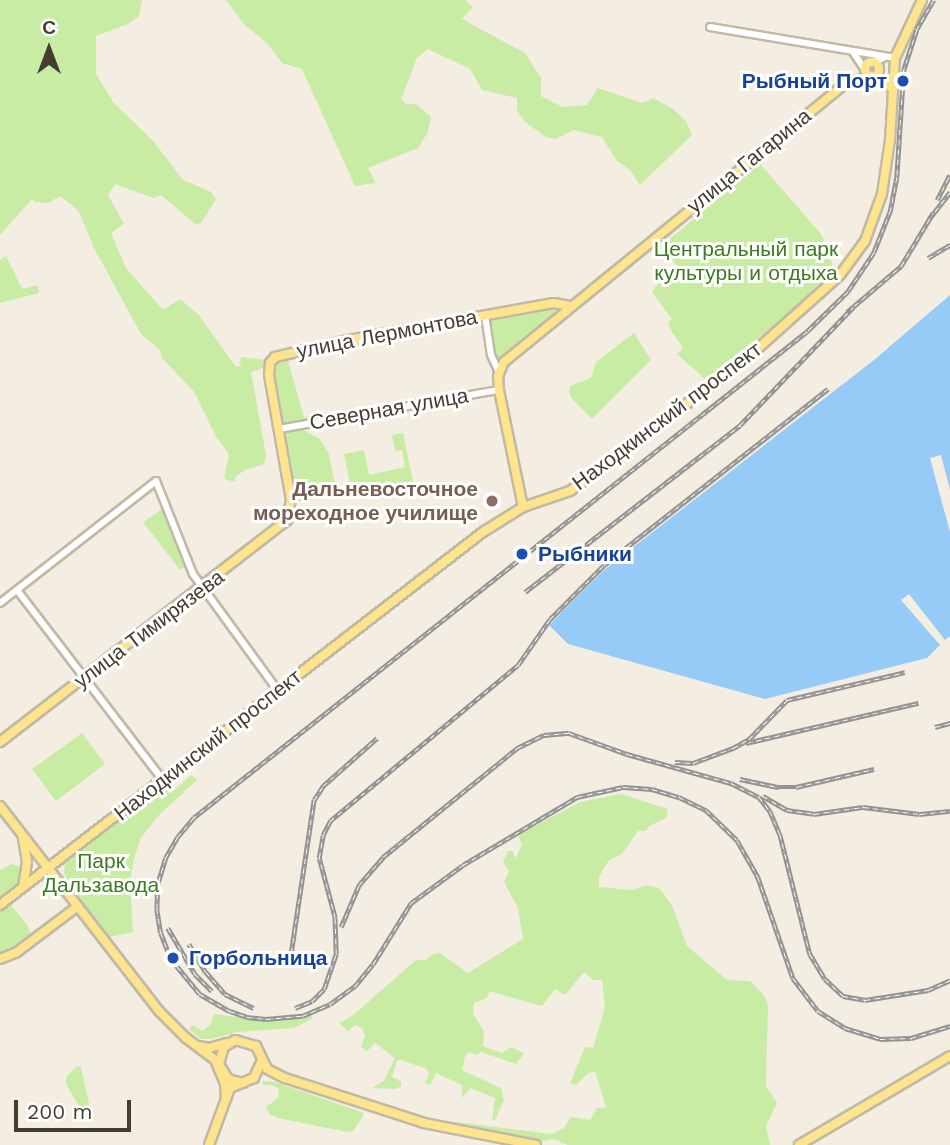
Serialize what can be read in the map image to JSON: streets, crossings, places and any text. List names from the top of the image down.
{
  "streets": {
    "main road": [
      "улица Гагарина",
      "улица Лермонтова",
      "Находкинский проспект",
      "улица Тимирязева"
    ],
    "street": ["Северная улица"]
  },
  "crossings": [
    ["улица Гагарина", "улица Лермонтова"],
    ["улица Гагарина", "Находкинский проспект"],
    ["улица Лермонтова", "Северная улица"],
    ["улица Лермонтова", "улица Тимирязева"]
  ],
  "parks": ["Центральный парк культуры и отдыха", "Парк Дальзавода"],
  "places": [
    "Рыбный Порт",
    "Дальневосточное мореходное училище",
    "Рыбники",
    "Горбольница"
  ],
  "scale_bar": "200 m",
  "north": "top"
}
